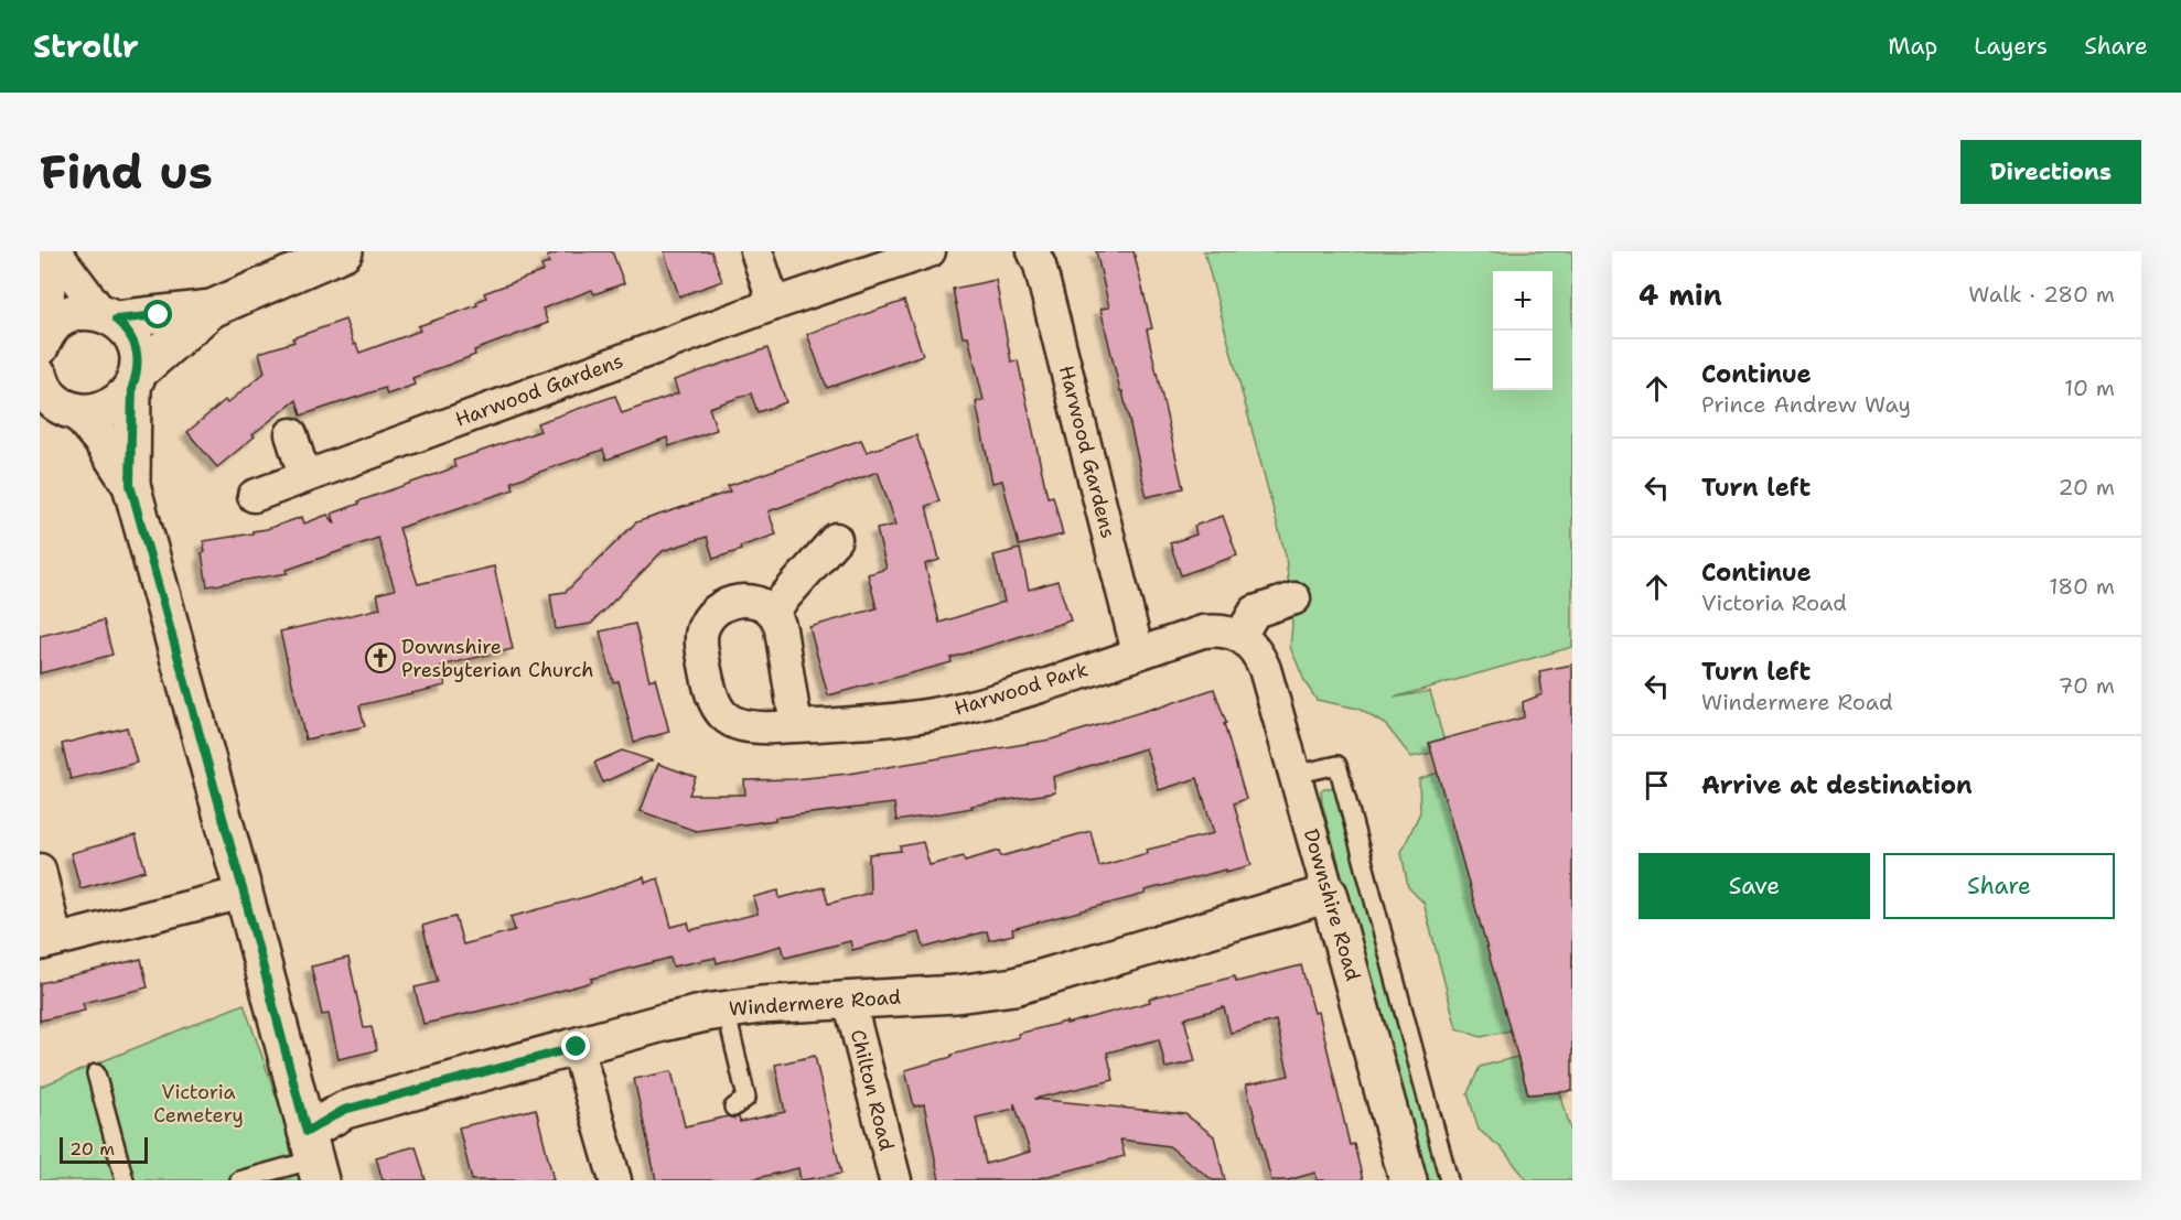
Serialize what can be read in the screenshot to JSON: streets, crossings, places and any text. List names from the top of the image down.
{
  "streets": {
    "street": [
      "Harwood Gardens",
      "Harwood Park",
      "Downshire Road",
      "Windermere Road",
      "Chilton Road"
    ]
  },
  "crossings": [
    ["Harwood Gardens", "Harwood Park"],
    ["Harwood Park", "Downshire Road"],
    ["Downshire Road", "Windermere Road"],
    ["Windermere Road", "Chilton Road"]
  ],
  "parks": ["Victoria Cemetery"],
  "places": {
    "church": ["Downshire Presbyterian Church"]
  },
  "scale_bar": "20 m",
  "page": {
    "header": "Strollr",
    "nav": ["Map", "Layers", "Share"],
    "buttons": [
      "Directions",
      ["Save", "Share"]
    ],
    "title": "Find us",
    "heading": ["4 min", "Walk · 280 m"],
    "map_buttons": ["+", "−"],
    "list": [
      ["Continue", "Prince Andrew Way", "10 m"],
      ["Turn left", "20 m"],
      ["Continue", "Victoria Road", "180 m"],
      ["Turn left", "Windermere Road", "70 m"],
      "Arrive at destination"
    ],
    "scale": "20 m"
  }
}
